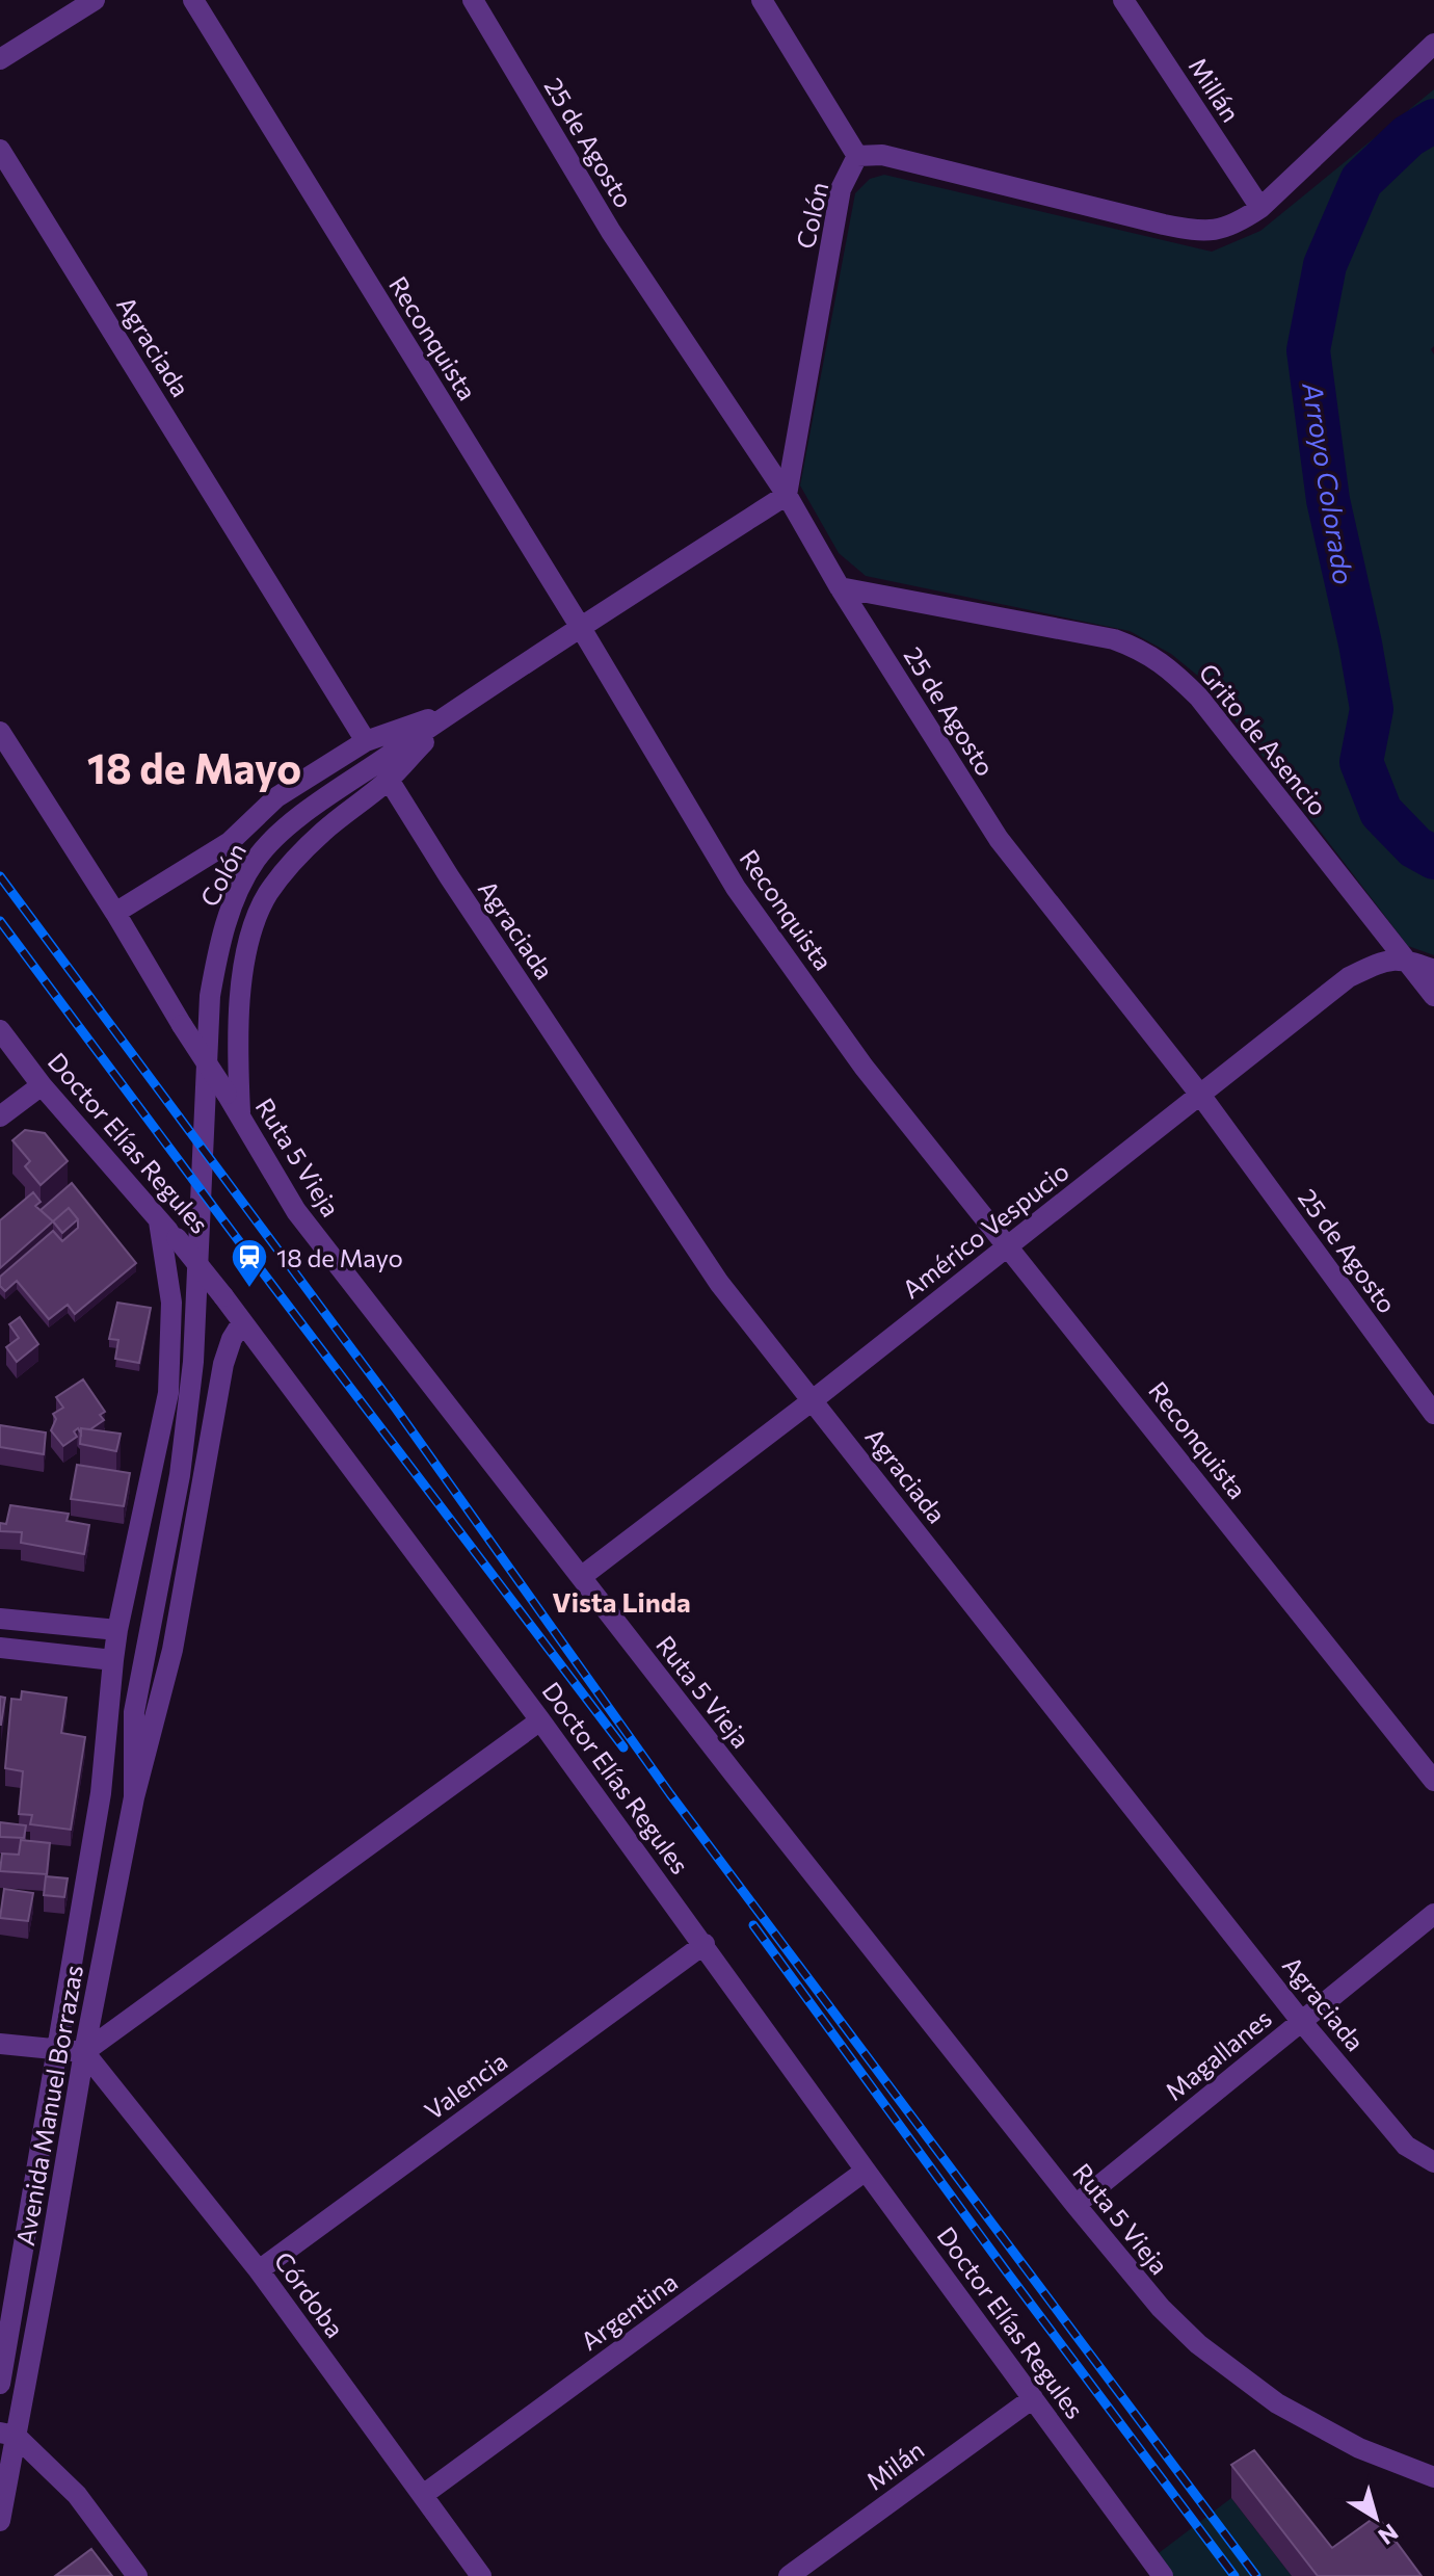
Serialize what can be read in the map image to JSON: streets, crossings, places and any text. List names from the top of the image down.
{
  "streets": {
    "street": [
      "Millán",
      "25 de Agosto",
      "Colón",
      "Reconquista",
      "Agraciada",
      "Grito de Asencio",
      "Doctor Elías Regules",
      "Ruta 5 Vieja",
      "Américo Vespucio",
      "Magallanes",
      "Valencia",
      "Avenida Manuel Borrazas",
      "Córdoba",
      "Argentina",
      "Milán"
    ]
  },
  "crossings": [
    ["25 de Agosto", "Colón"],
    ["25 de Agosto", "Grito de Asencio"],
    ["25 de Agosto", "Américo Vespucio"],
    ["Colón", "Reconquista"],
    ["Colón", "Agraciada"],
    ["Colón", "Ruta 5 Vieja"],
    ["Colón", "Avenida Manuel Borrazas"],
    ["Reconquista", "Américo Vespucio"],
    ["Agraciada", "Américo Vespucio"],
    ["Agraciada", "Magallanes"],
    ["Grito de Asencio", "Américo Vespucio"],
    ["Doctor Elías Regules", "Valencia"],
    ["Doctor Elías Regules", "Avenida Manuel Borrazas"],
    ["Doctor Elías Regules", "Argentina"],
    ["Doctor Elías Regules", "Milán"],
    ["Ruta 5 Vieja", "Américo Vespucio"],
    ["Ruta 5 Vieja", "Magallanes"],
    ["Valencia", "Córdoba"],
    ["Avenida Manuel Borrazas", "Córdoba"],
    ["Córdoba", "Argentina"]
  ],
  "districts": ["18 de Mayo", "Vista Linda"],
  "water": ["Arroyo Colorado"],
  "places": {
    "station": ["18 de Mayo"]
  },
  "north": "bottom right"
}
